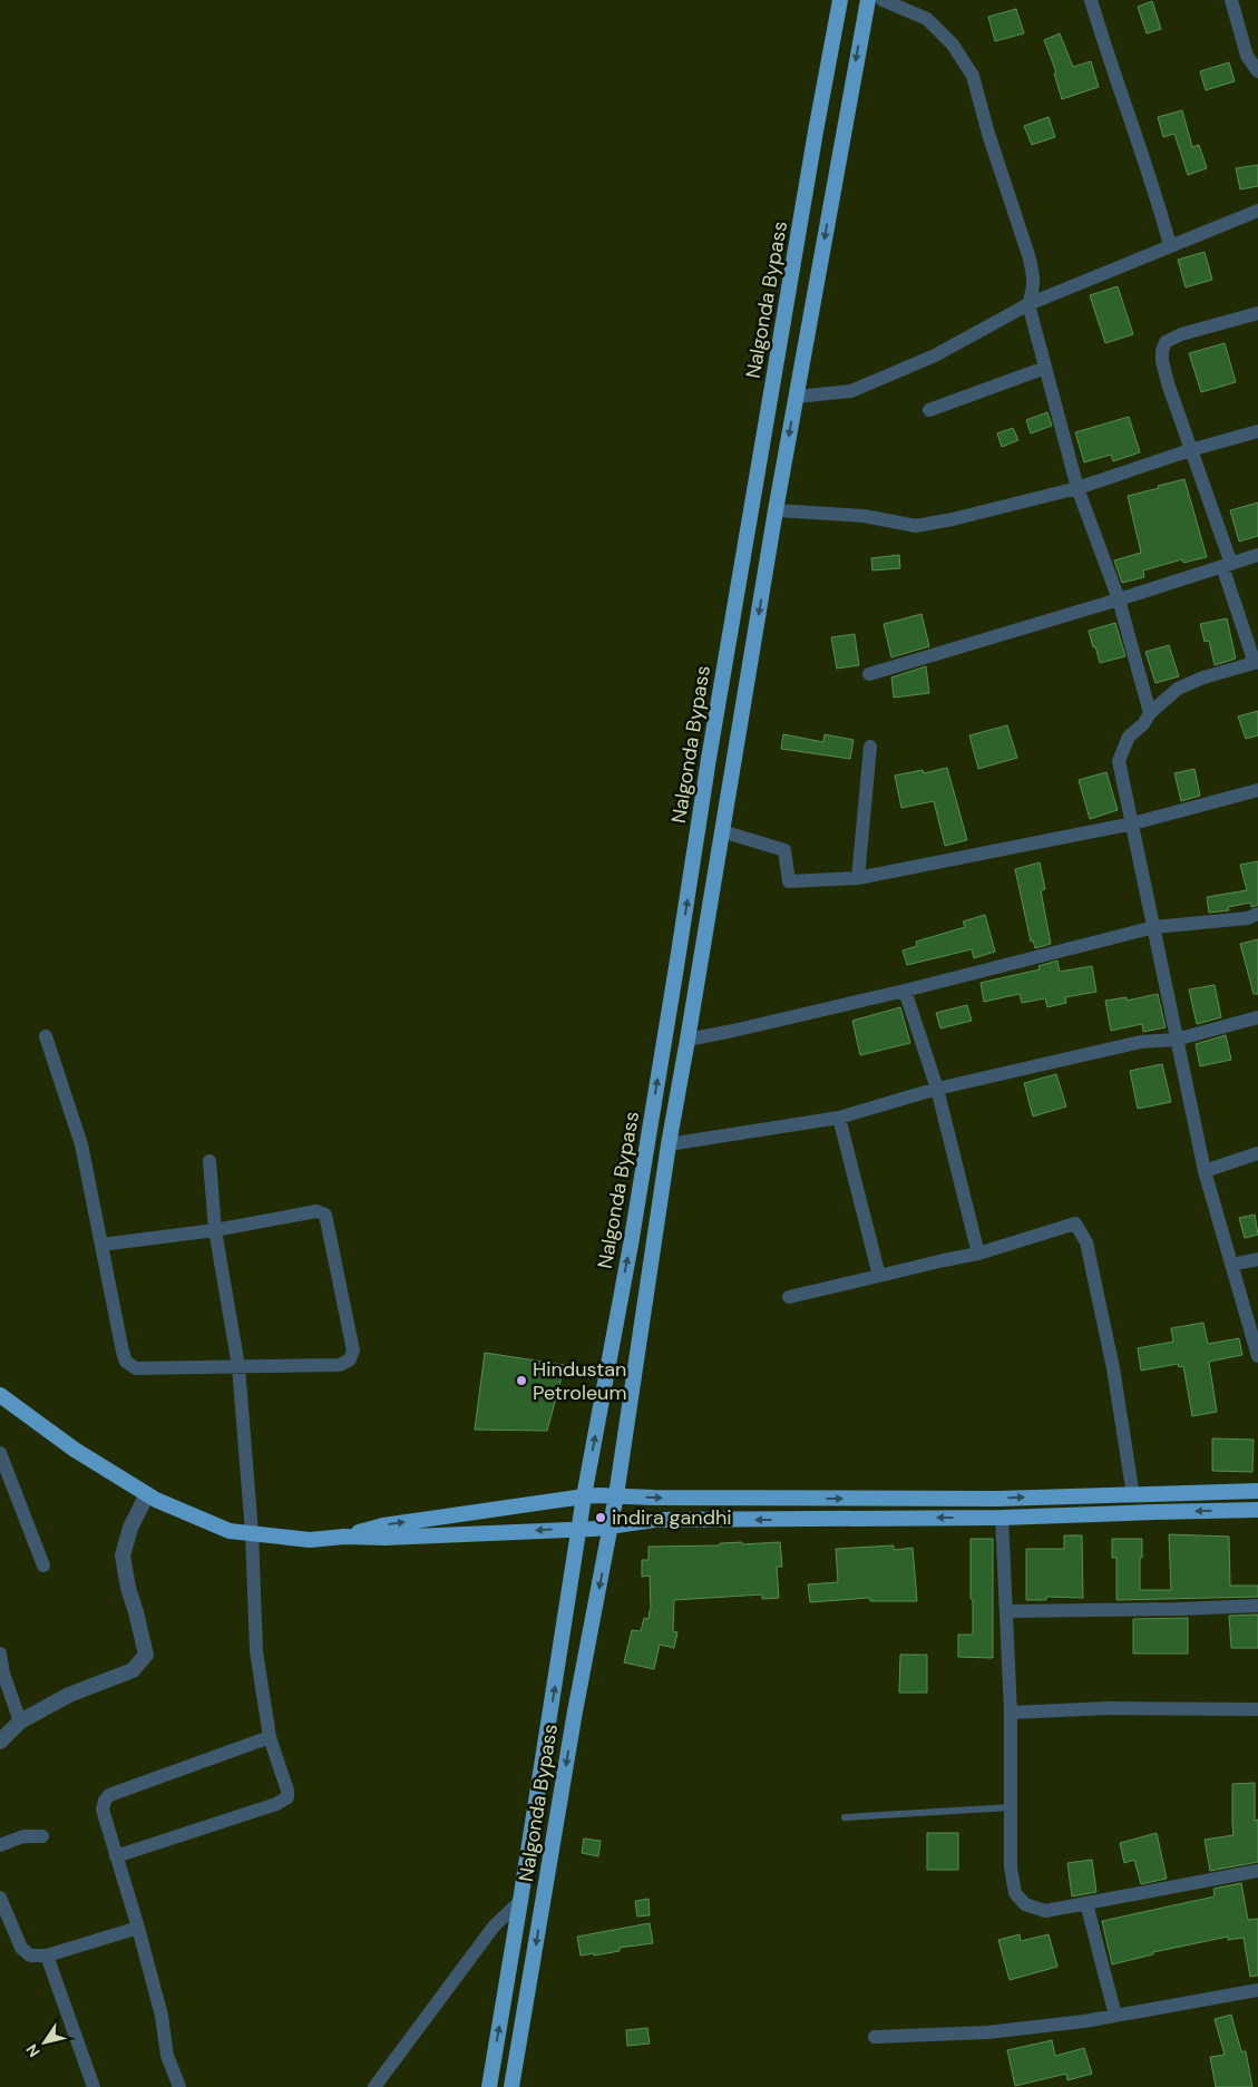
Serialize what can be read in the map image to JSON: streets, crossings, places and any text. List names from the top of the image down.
{
  "streets": {
    "highway": ["Nalgonda Bypass"]
  },
  "places": ["Hindustan Petroleum", "indira gandhi"],
  "north": "bottom left"
}
